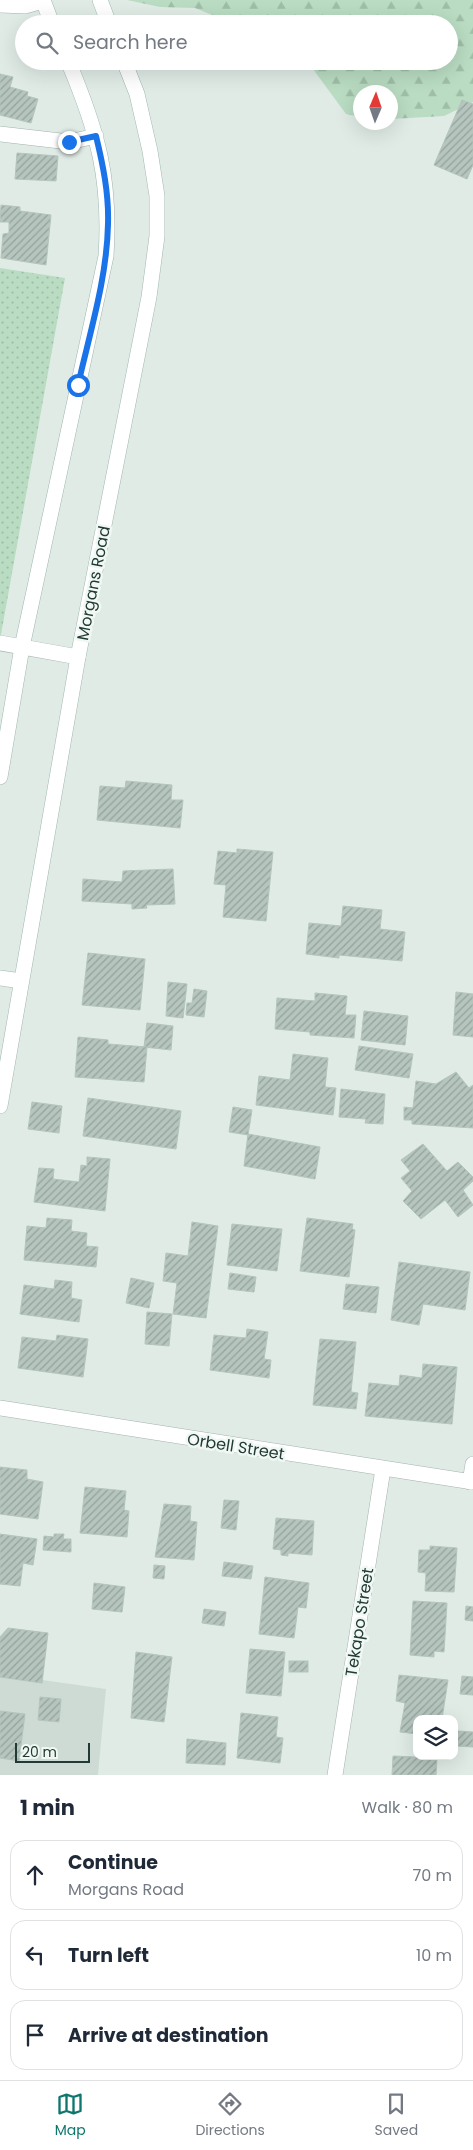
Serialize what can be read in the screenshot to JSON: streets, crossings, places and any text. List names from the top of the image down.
{
  "streets": {
    "street": ["Morgans Road", "Orbell Street", "Tekapo Street"]
  },
  "crossings": [
    ["Orbell Street", "Tekapo Street"]
  ],
  "scale_bar": "20 m",
  "north": "top",
  "page": {
    "search": "Search here",
    "scale": "20 m",
    "heading": ["1 min", "Walk · 80 m"],
    "list": [
      ["Continue", "Morgans Road", "70 m"],
      ["Turn left", "10 m"],
      "Arrive at destination"
    ],
    "nav": ["Map", "Directions", "Saved"]
  }
}
